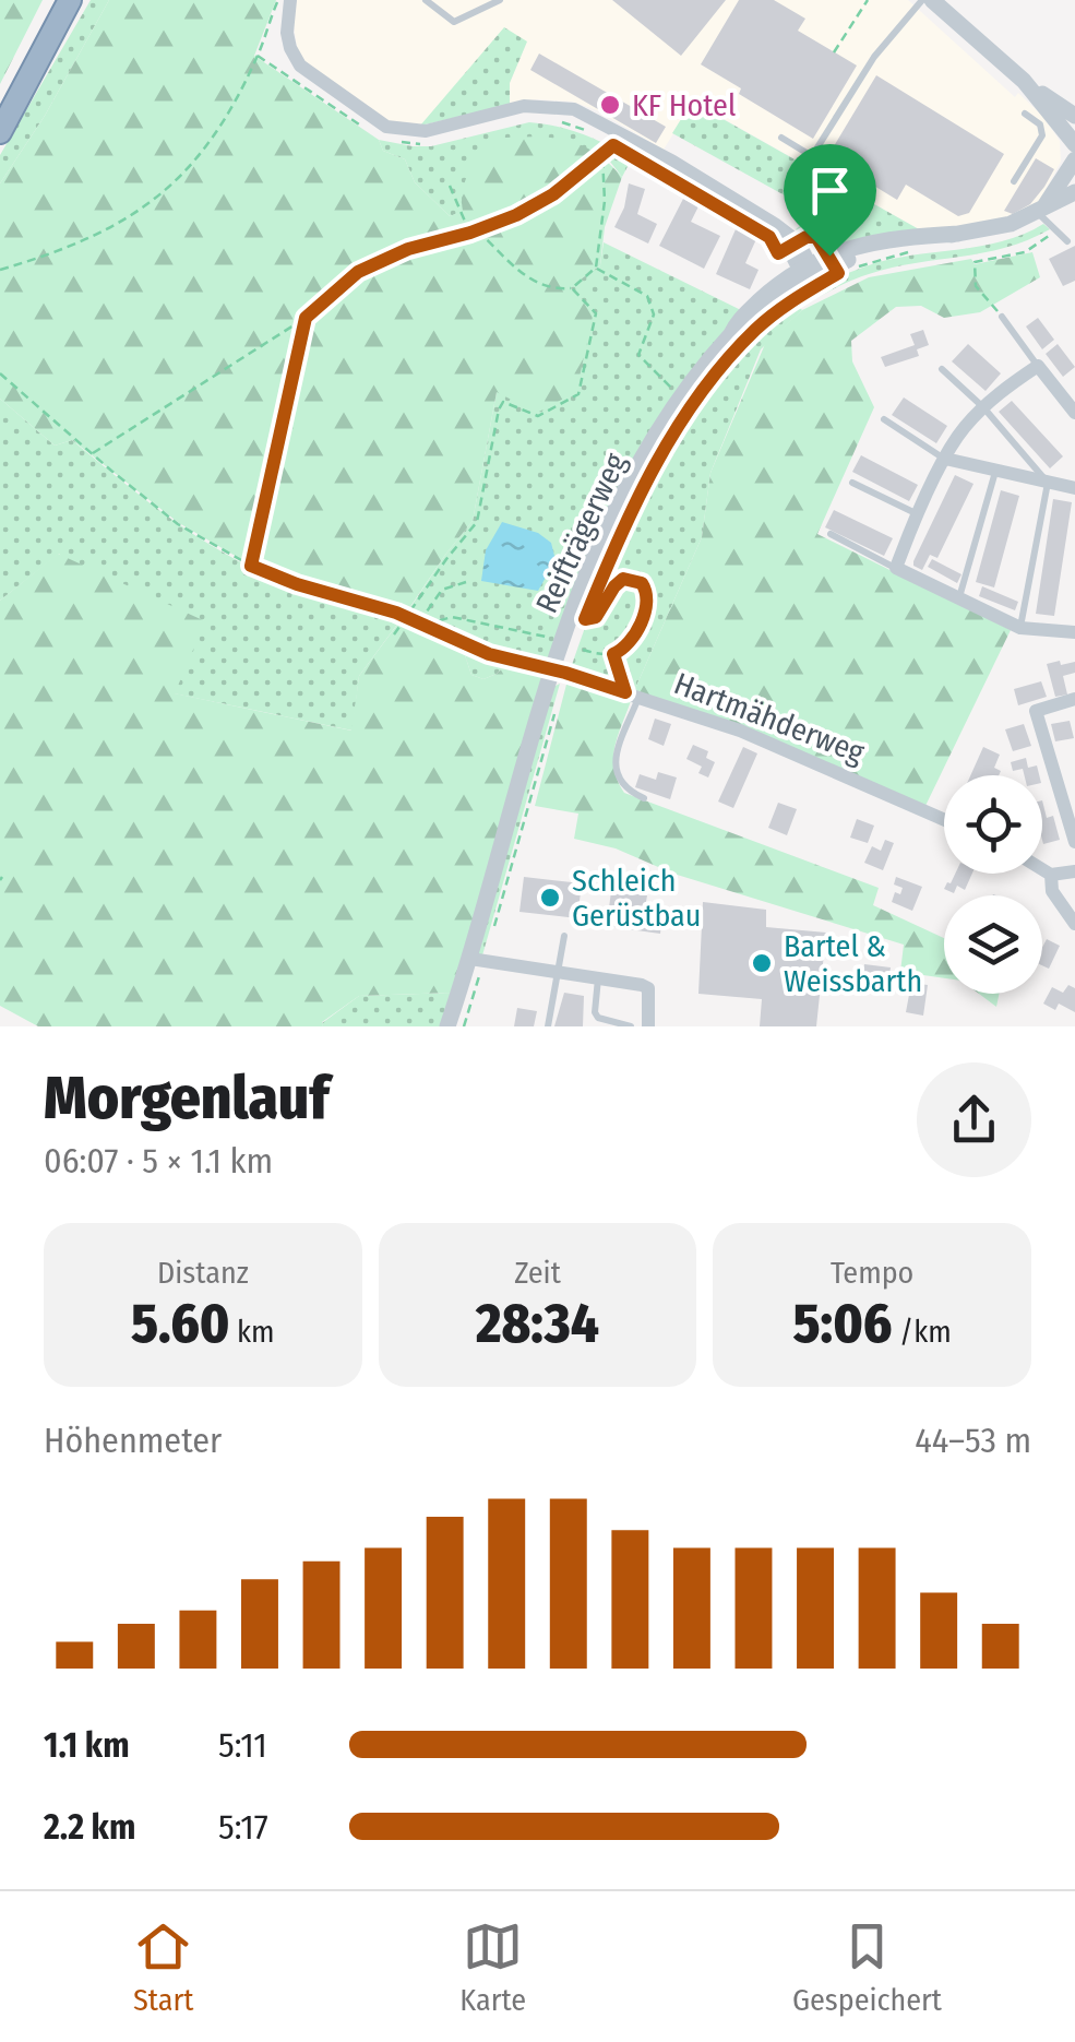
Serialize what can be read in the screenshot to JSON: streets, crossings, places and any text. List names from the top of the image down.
{
  "streets": {
    "street": ["Reifträgerweg", "Hartmähderweg"]
  },
  "crossings": [
    ["Reifträgerweg", "Hartmähderweg"]
  ],
  "places": ["KF Hotel", "Schleich Gerüstbau", "Bartel & Weissbarth"],
  "page": {
    "heading": ["Morgenlauf", "06:07 · 5 × 1.1 km"],
    "stats": [
      ["Distanz", "5.60 km"],
      ["Zeit", "28:34"],
      ["Tempo", "5:06 /km"]
    ],
    "chart": ["Höhenmeter", "44–53 m"],
    "list": [
      {
        "name": "1.1 km",
        "note": "5:11"
      },
      {
        "name": "2.2 km",
        "note": "5:17"
      }
    ],
    "tabs": ["Start", "Karte", "Gespeichert"]
  }
}
